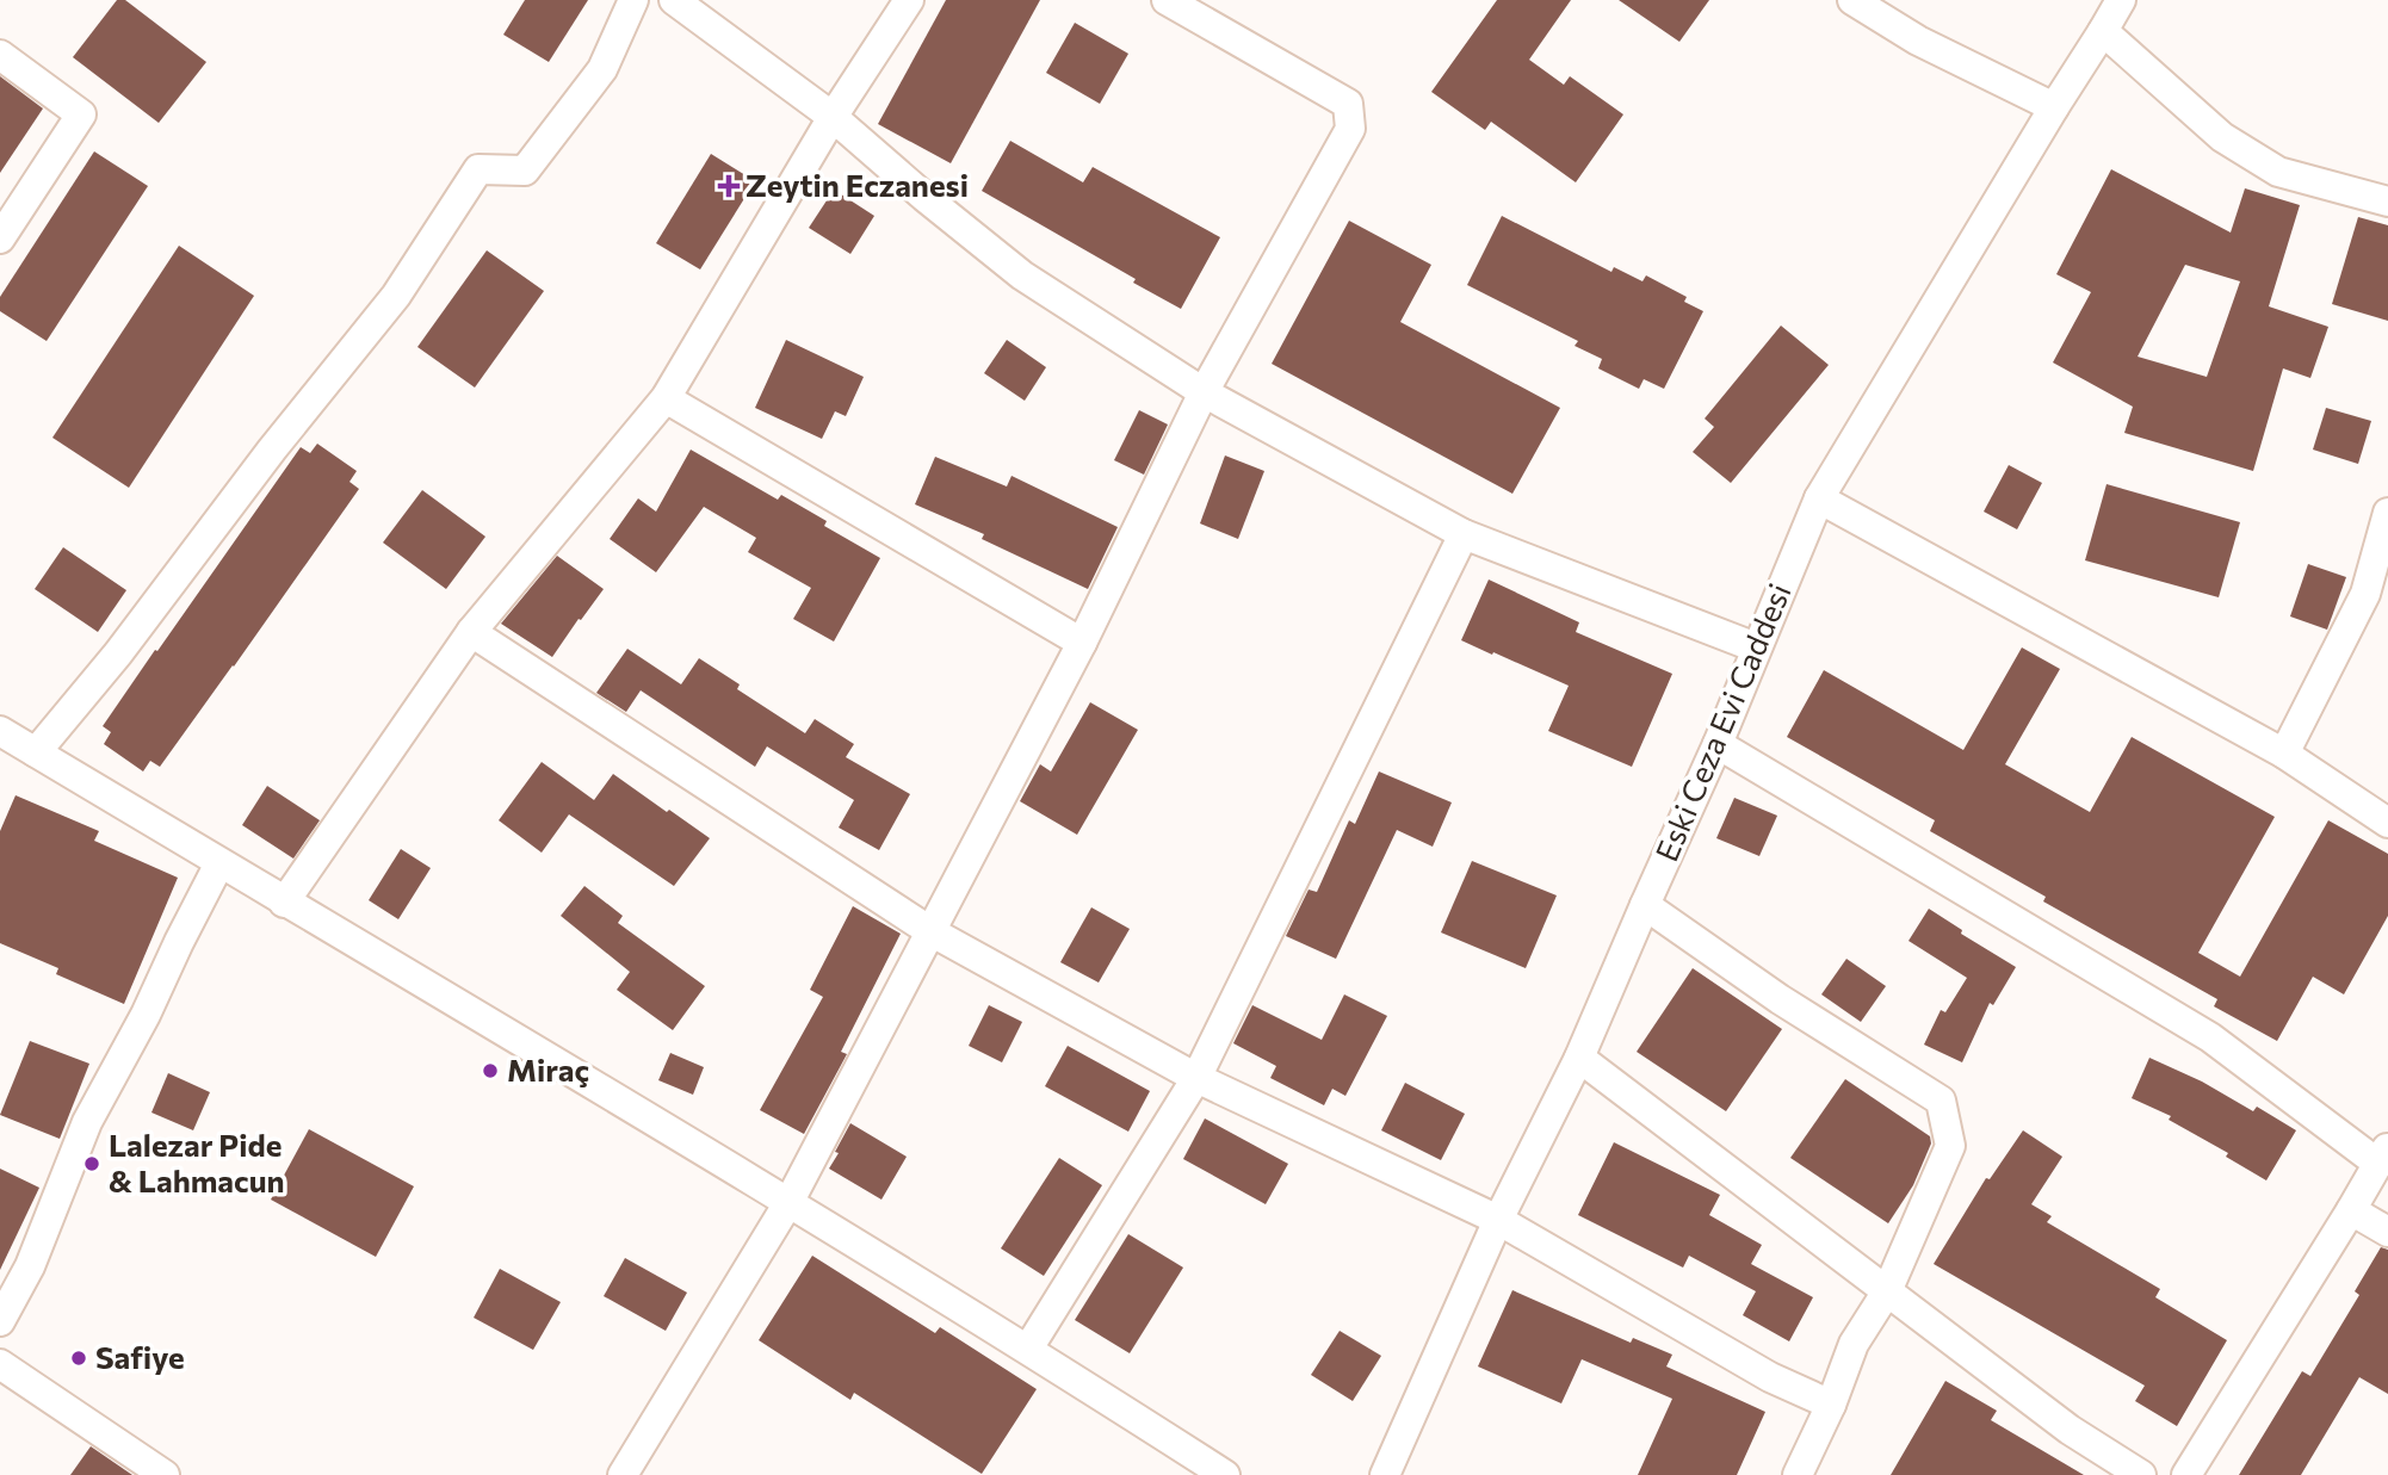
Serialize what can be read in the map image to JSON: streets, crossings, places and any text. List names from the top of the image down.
{
  "streets": {
    "street": ["Eski Ceza Evi Caddesi"]
  },
  "places": {
    "health": ["Zeytin Eczanesi"],
    "other": ["Miraç", "Lalezar Pide & Lahmacun", "Safiye"]
  }
}
